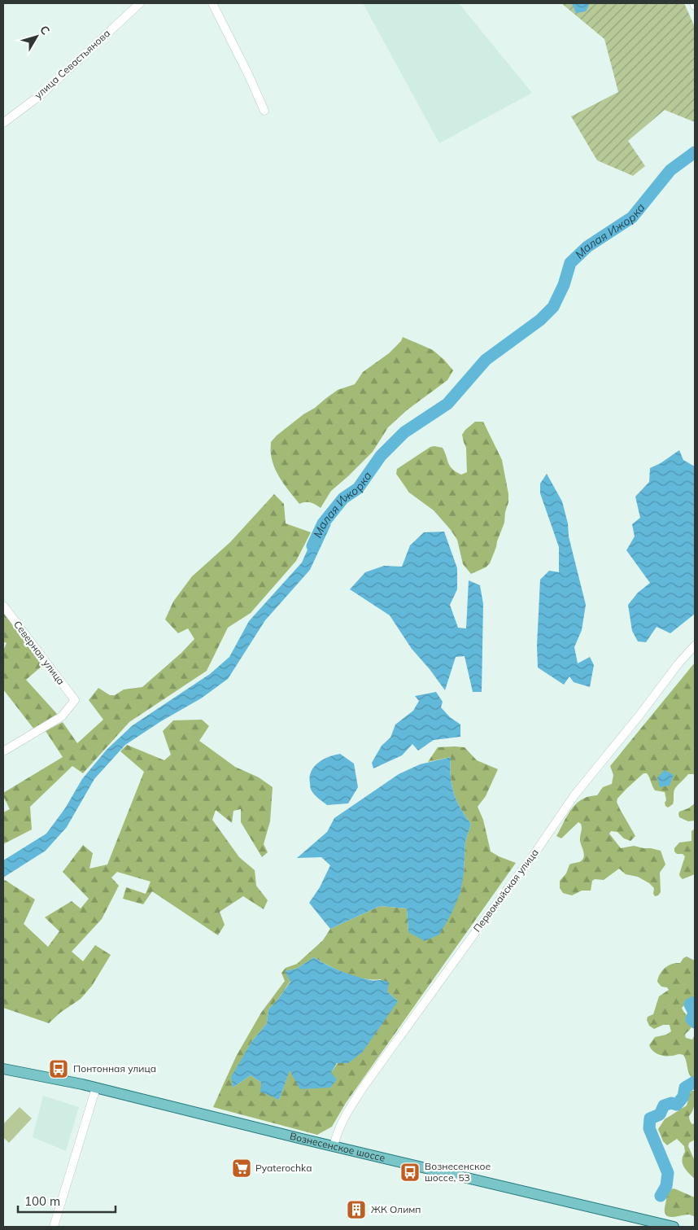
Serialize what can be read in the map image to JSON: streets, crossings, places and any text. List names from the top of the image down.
{
  "streets": {
    "main road": ["Вознесенское шоссе"],
    "street": ["улица Севастьянова", "Северная улица", "Первомайская улица"]
  },
  "crossings": [
    ["Первомайская улица", "Вознесенское шоссе"]
  ],
  "water": ["Малая Ижорка"],
  "places": {
    "bus stop": ["Понтонная улица", "Вознесенское шоссе, 53"],
    "supermarket": ["Pyaterochka"],
    "building": ["ЖК Олимп"]
  },
  "scale_bar": "100 m",
  "north": "top right"
}
